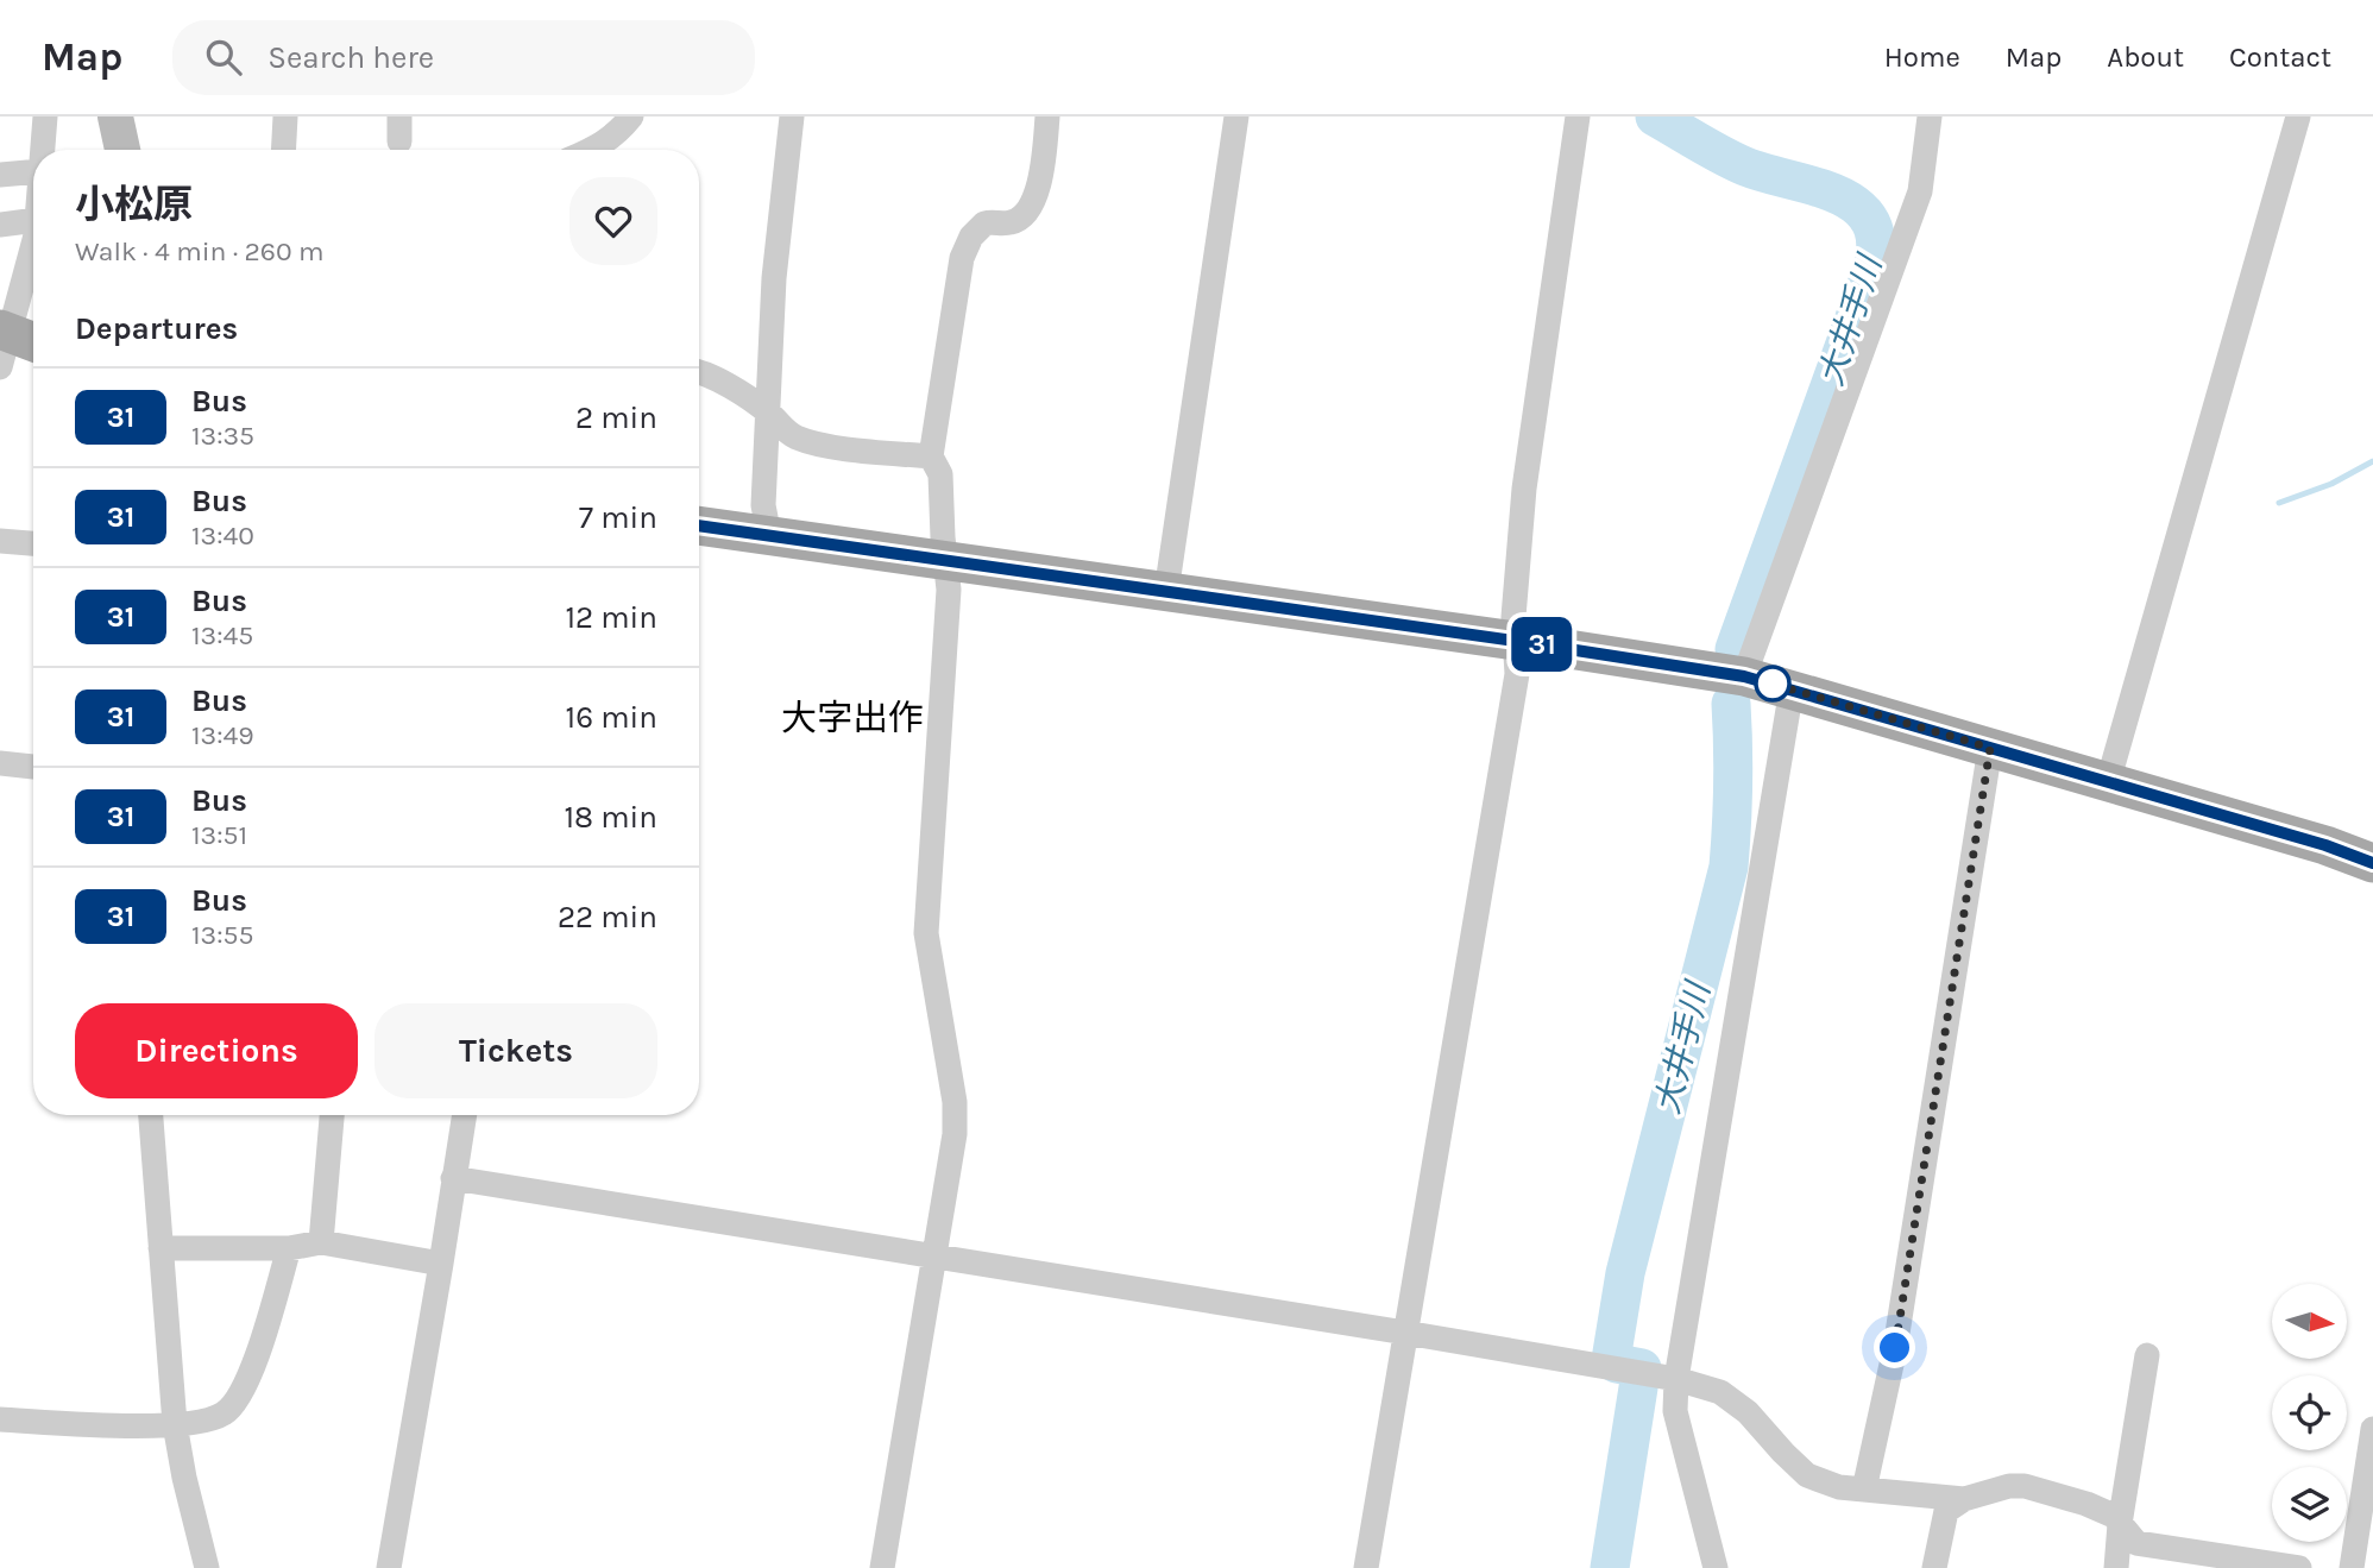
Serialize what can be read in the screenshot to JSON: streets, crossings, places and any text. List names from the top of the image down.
{
  "districts": ["大字出作"],
  "water": ["大井手川"],
  "lines": ["bus line 31"],
  "north": "right",
  "page": {
    "header": "Map",
    "search": "Search here",
    "nav": [
      "Home",
      "Map",
      "About",
      "Contact"
    ],
    "on_map": "31",
    "heading": [
      ["小松原", "Walk · 4 min · 260 m"],
      "Departures"
    ],
    "list": [
      {
        "mark": "31",
        "name": "Bus",
        "note": "13:35",
        "value": "2 min"
      },
      {
        "mark": "31",
        "name": "Bus",
        "note": "13:40",
        "value": "7 min"
      },
      {
        "mark": "31",
        "name": "Bus",
        "note": "13:45",
        "value": "12 min"
      },
      {
        "mark": "31",
        "name": "Bus",
        "note": "13:49",
        "value": "16 min"
      },
      {
        "mark": "31",
        "name": "Bus",
        "note": "13:51",
        "value": "18 min"
      },
      {
        "mark": "31",
        "name": "Bus",
        "note": "13:55",
        "value": "22 min"
      }
    ],
    "buttons": ["Directions", "Tickets"]
  }
}
